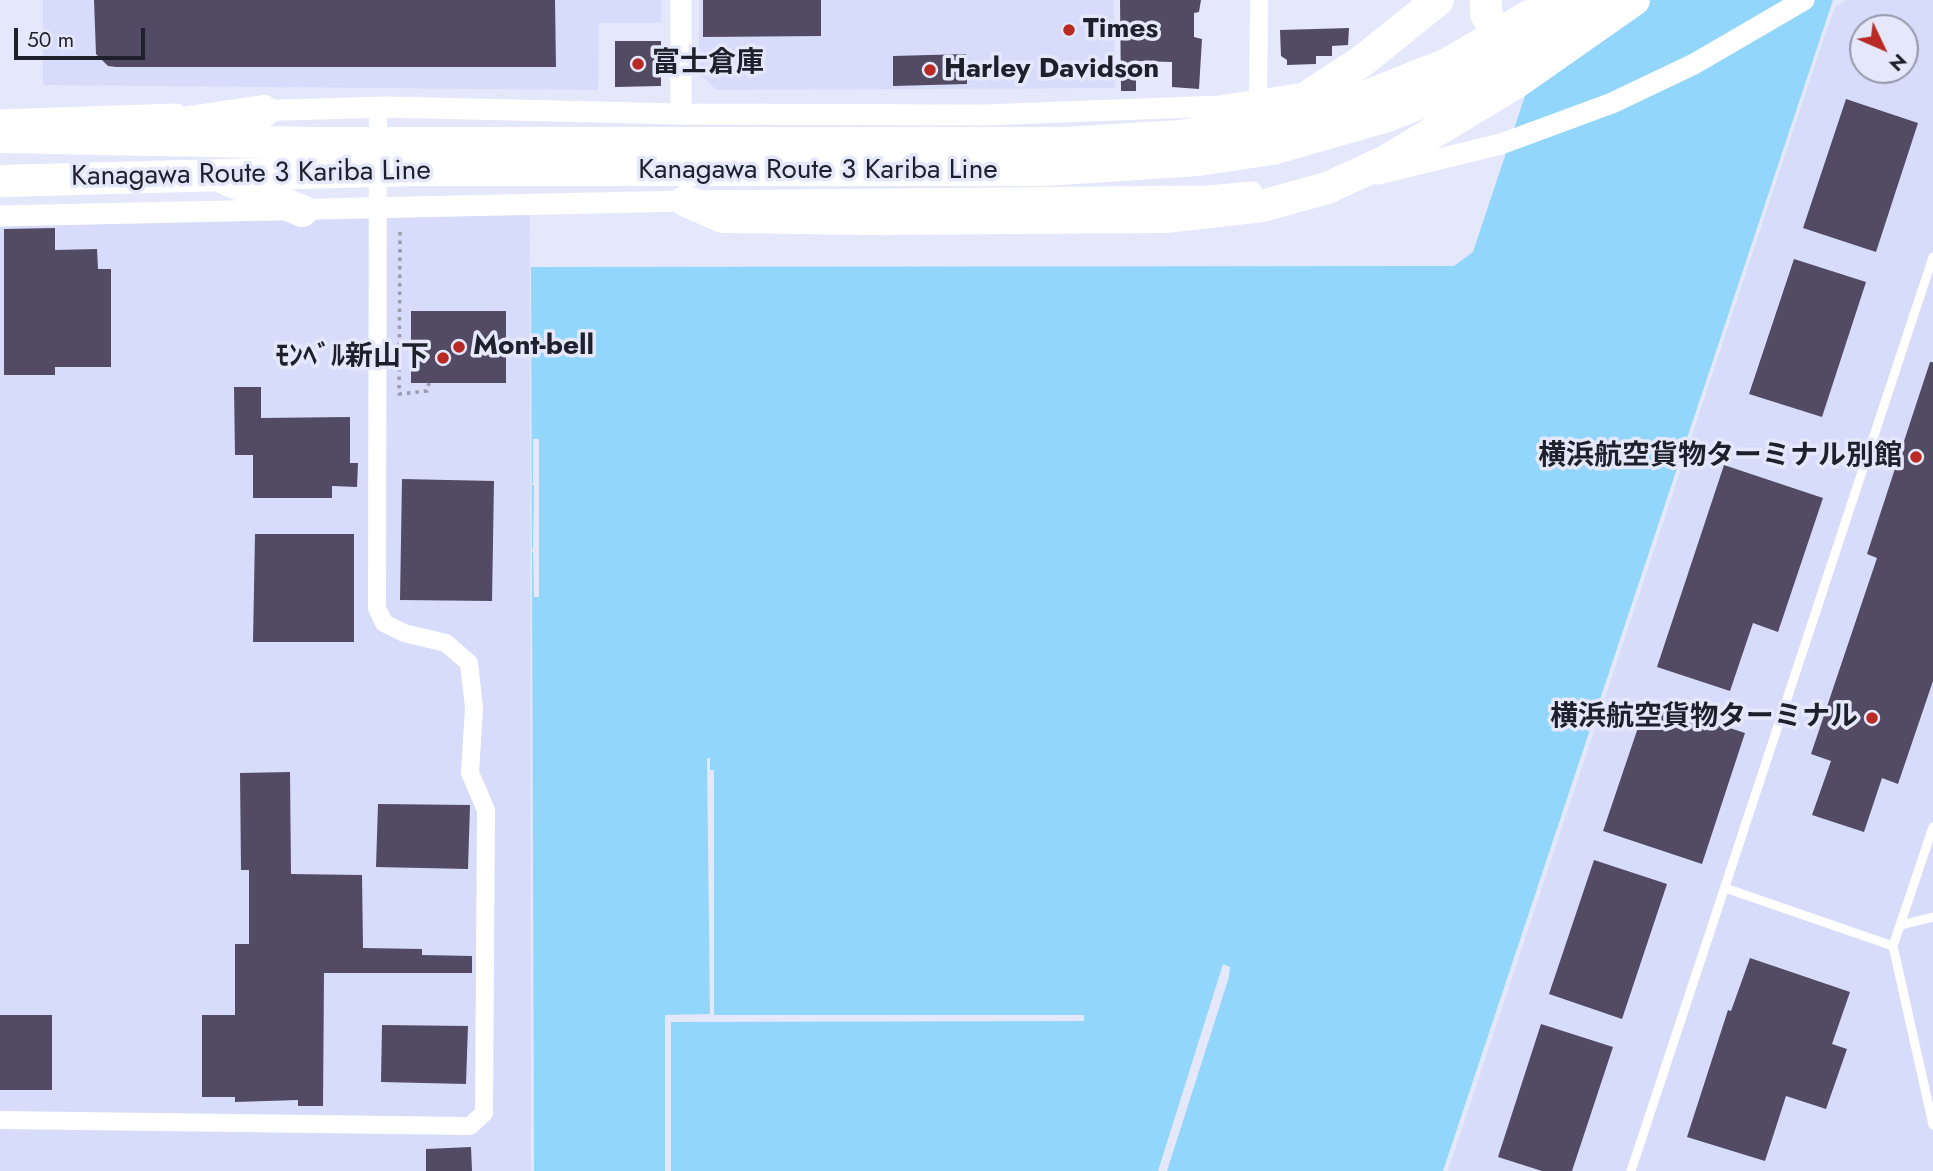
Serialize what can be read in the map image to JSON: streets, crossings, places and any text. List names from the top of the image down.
{
  "streets": {
    "highway": ["Kanagawa Route 3 Kariba Line"]
  },
  "places": [
    "Times",
    "富士倉庫",
    "Harley Davidson",
    "Mont-bell",
    "ﾓﾝﾍﾞﾙ新山下",
    "横浜航空貨物ターミナル別館",
    "横浜航空貨物ターミナル"
  ],
  "scale_bar": "50 m",
  "north": "bottom right"
}
